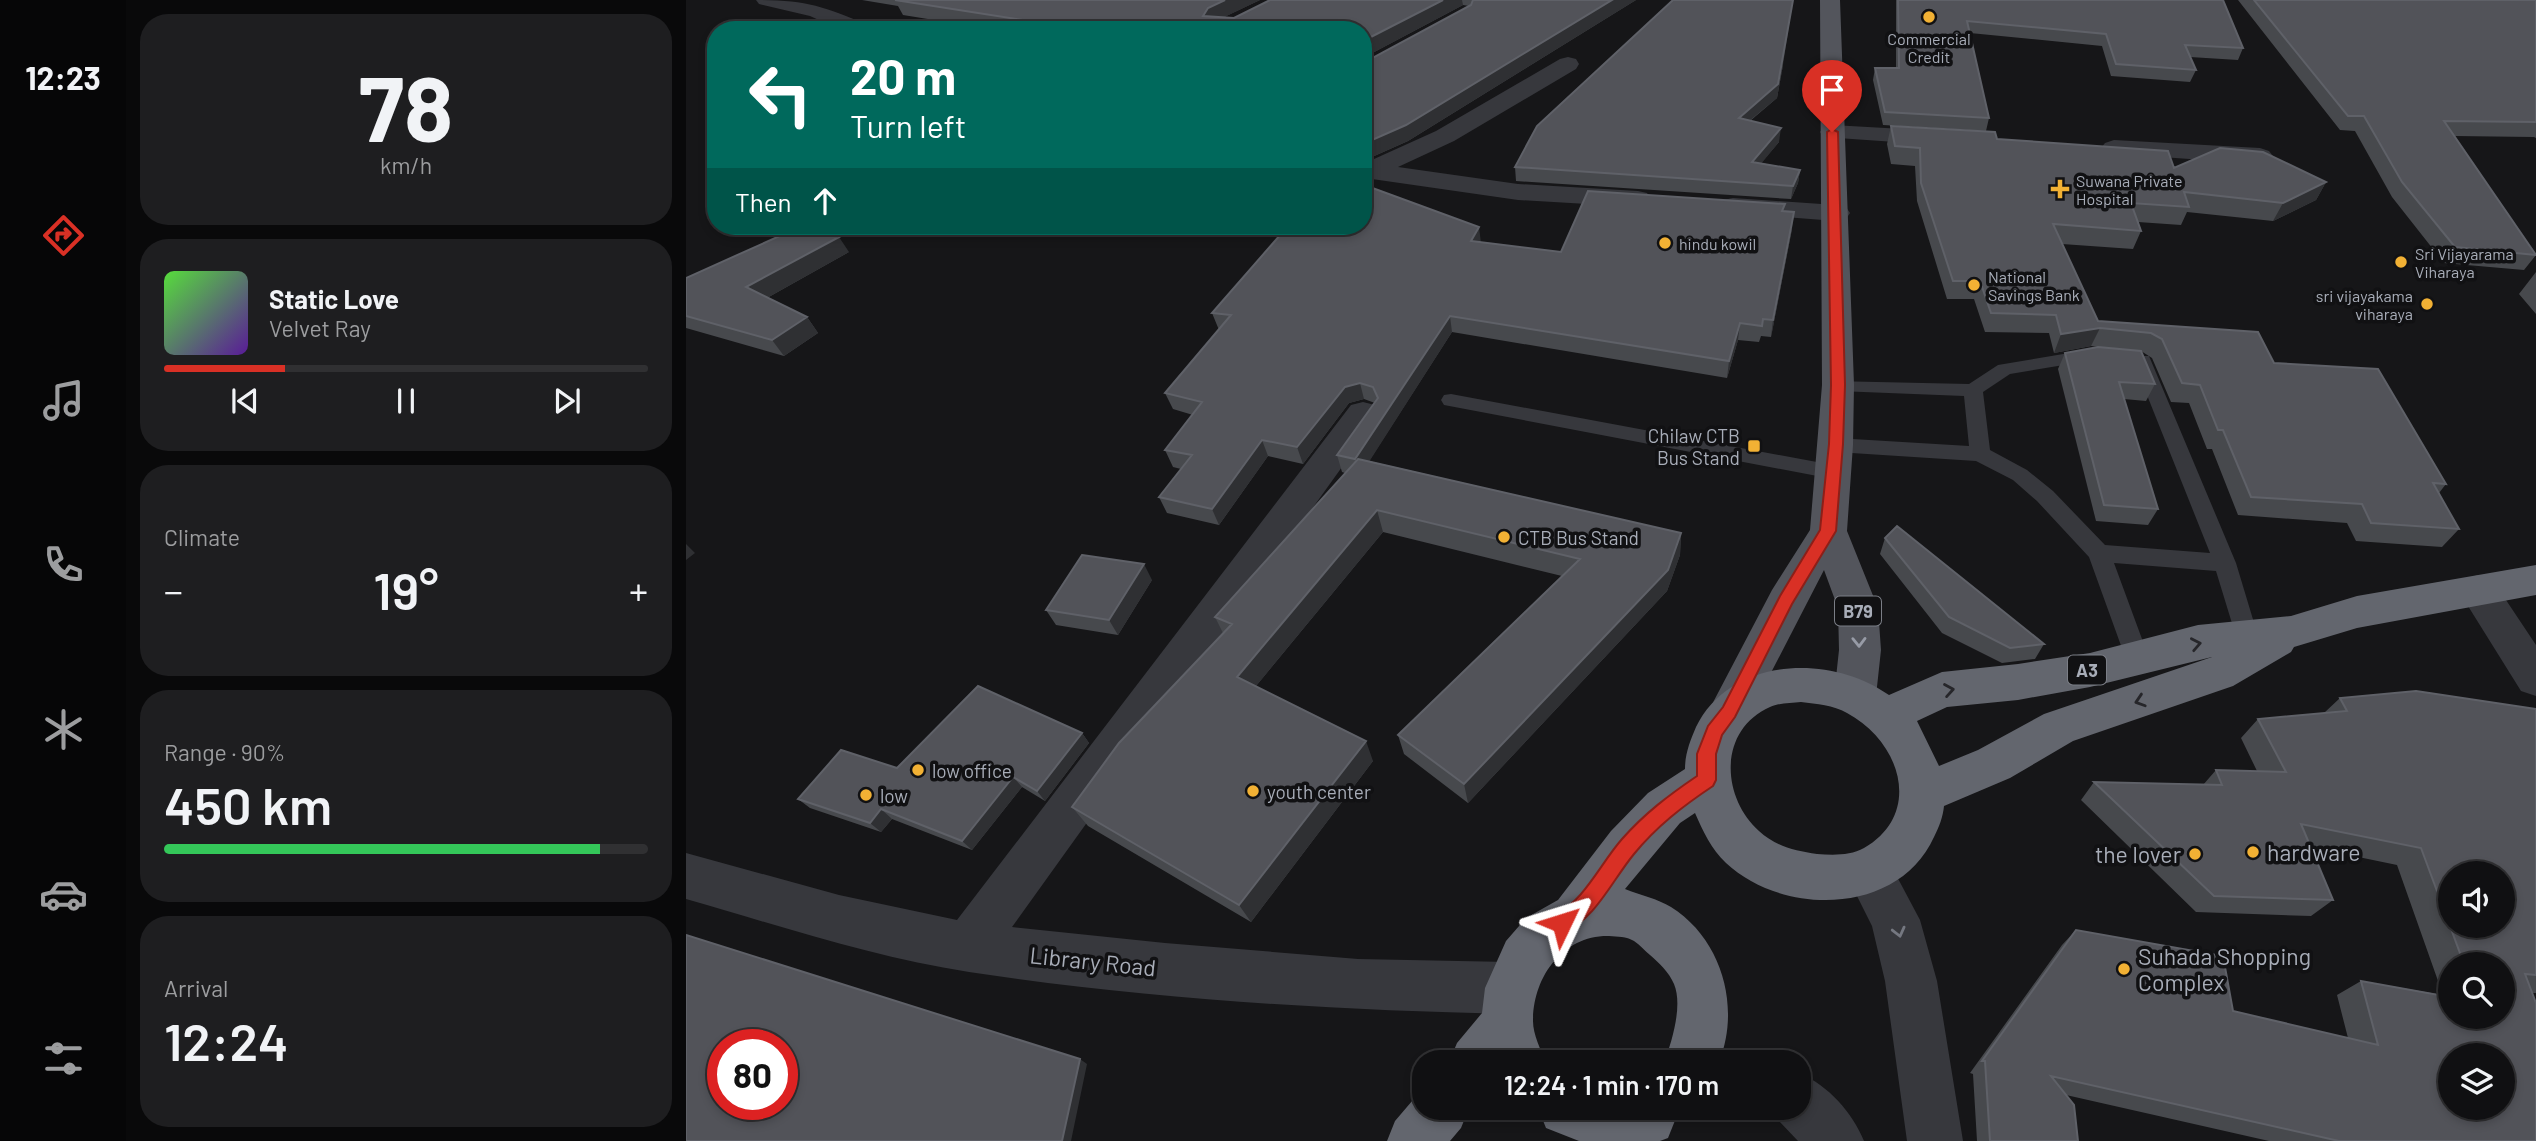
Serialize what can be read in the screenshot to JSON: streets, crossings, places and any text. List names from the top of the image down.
{
  "streets": {
    "highway": ["A3"],
    "main road": ["B79"],
    "street": ["Library Road"]
  },
  "crossings": [
    ["B79", "A3"]
  ],
  "places": {
    "other": [
      "Commercial Credit",
      "hindu kowil",
      "Sri Vijayarama Viharaya",
      "National Savings Bank",
      "sri vijayakama viharaya",
      "CTB Bus Stand",
      "low office",
      "youth center",
      "low",
      "hardware",
      "the lover",
      "Suhada Shopping Complex"
    ],
    "health": ["Suwana Private Hospital"],
    "transit": ["Chilaw CTB Bus Stand"]
  },
  "page": {
    "tabs": "12:23",
    "tile": [
      ["78", "km/h"],
      "Climate",
      ["Range · 90%", "450 km"],
      ["Arrival", "12:24"]
    ],
    "turn": ["20 m", "Turn left"],
    "then": "Then",
    "song": ["Static Love", "Velvet Ray"],
    "heat": ["−", "19°", "+"],
    "limit": "80",
    "trip": "12:24 · 1 min · 170 m"
  }
}
